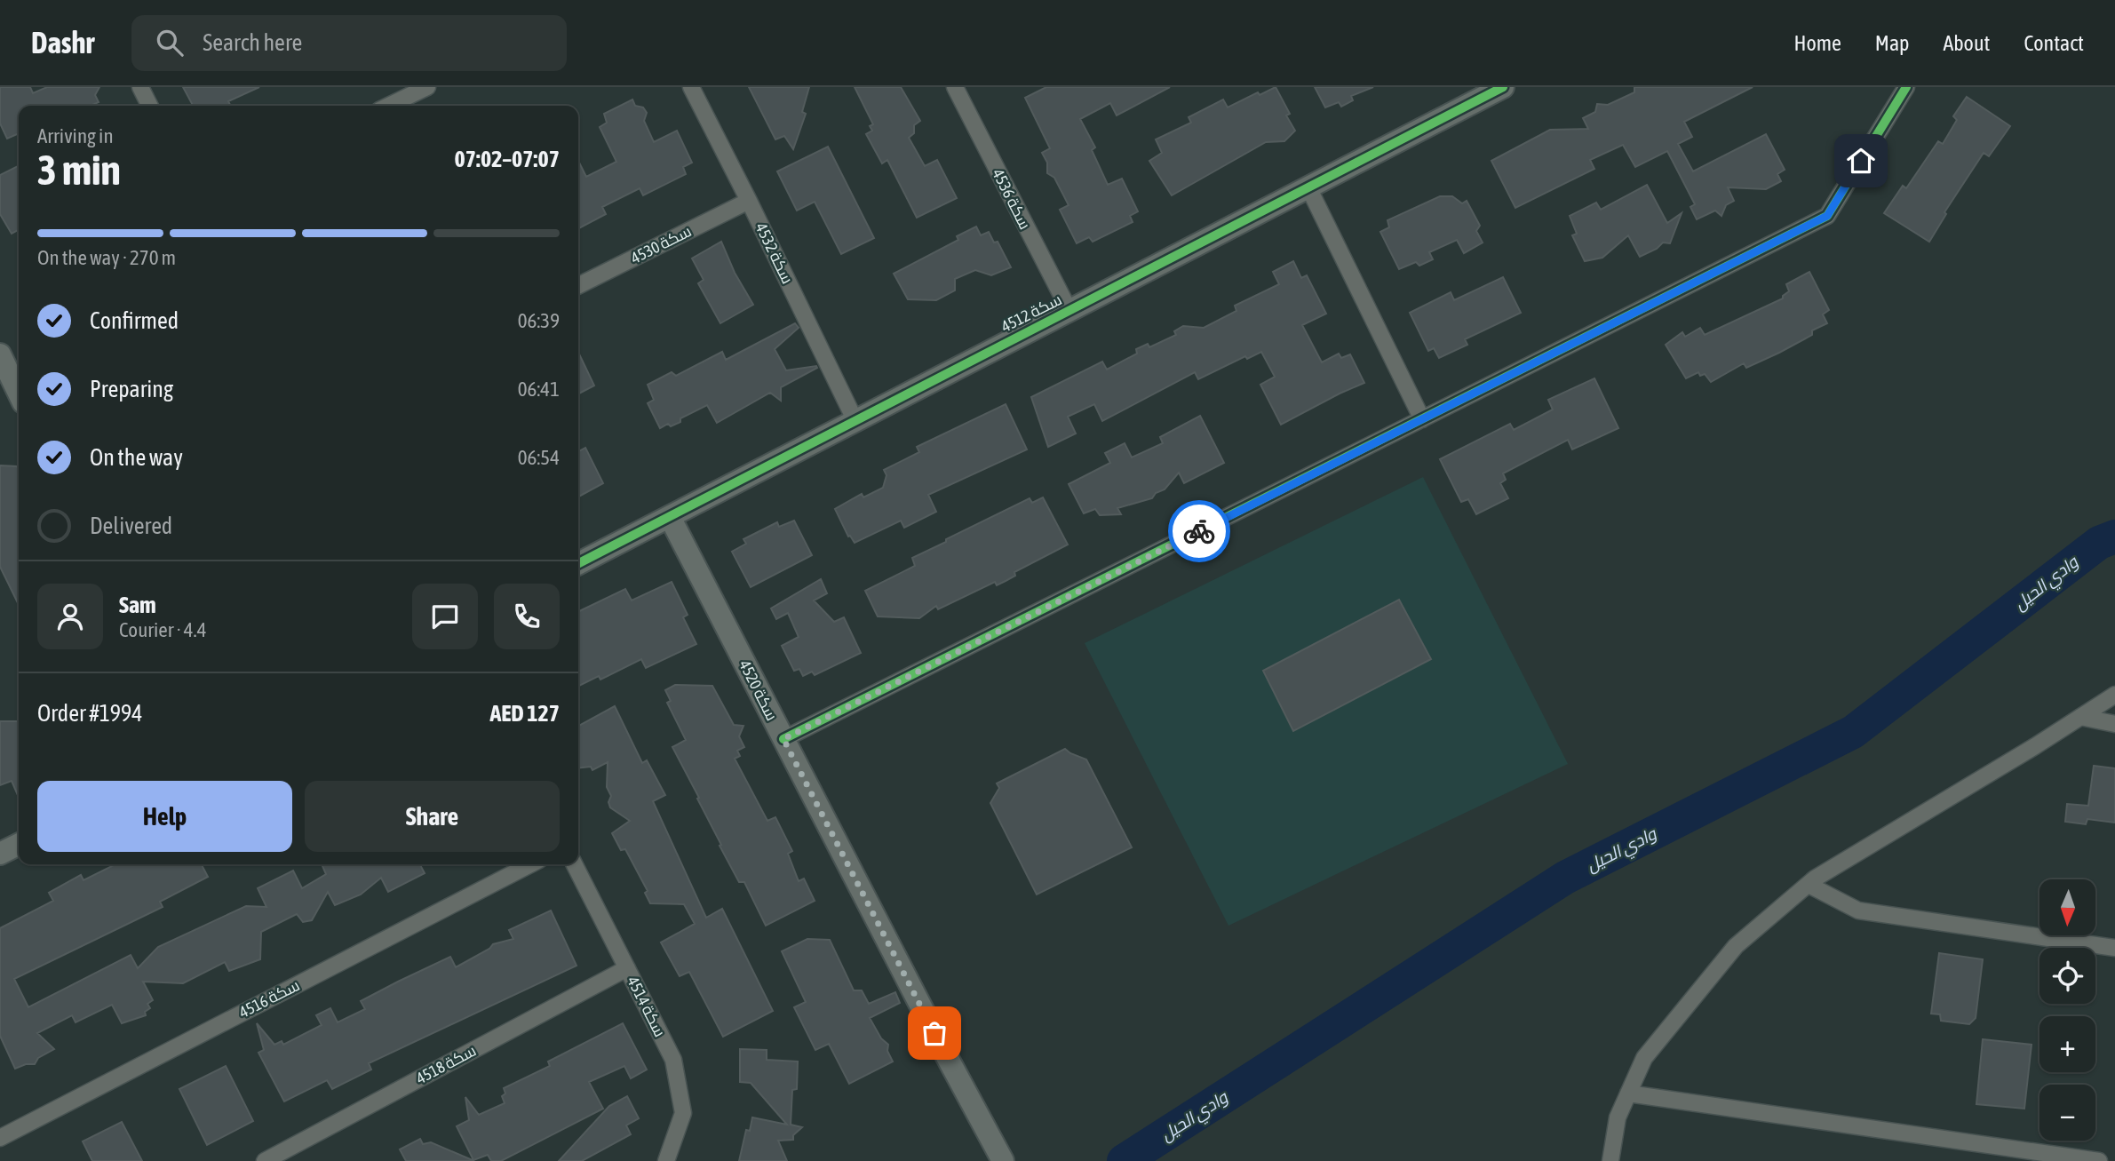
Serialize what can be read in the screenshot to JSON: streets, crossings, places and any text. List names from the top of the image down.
{
  "streets": {
    "street": [
      "سكة 4536",
      "سكة 4530",
      "سكة 4532",
      "سكة 4512",
      "سكة 4520",
      "سكة 4516",
      "سكة 4514",
      "سكة 4518"
    ]
  },
  "crossings": [
    ["سكة 4536", "سكة 4512"],
    ["سكة 4530", "سكة 4532"],
    ["سكة 4532", "سكة 4512"],
    ["سكة 4512", "سكة 4520"],
    ["سكة 4514", "سكة 4518"]
  ],
  "water": ["وادي الحيل"],
  "north": "bottom",
  "page": {
    "header": "Dashr",
    "search": "Search here",
    "nav": [
      "Home",
      "Map",
      "About",
      "Contact"
    ],
    "heading": ["3 min", "Arriving in", "07:02–07:07"],
    "panel": [
      "Sam",
      "Courier · 4.4",
      "Order #1994",
      "AED 127"
    ],
    "bar": "On the way · 270 m",
    "list": [
      ["Confirmed", "06:39"],
      ["Preparing", "06:41"],
      ["On the way", "06:54"],
      "Delivered"
    ],
    "buttons": ["Help", "Share"],
    "map_buttons": ["+", "−"]
  }
}
